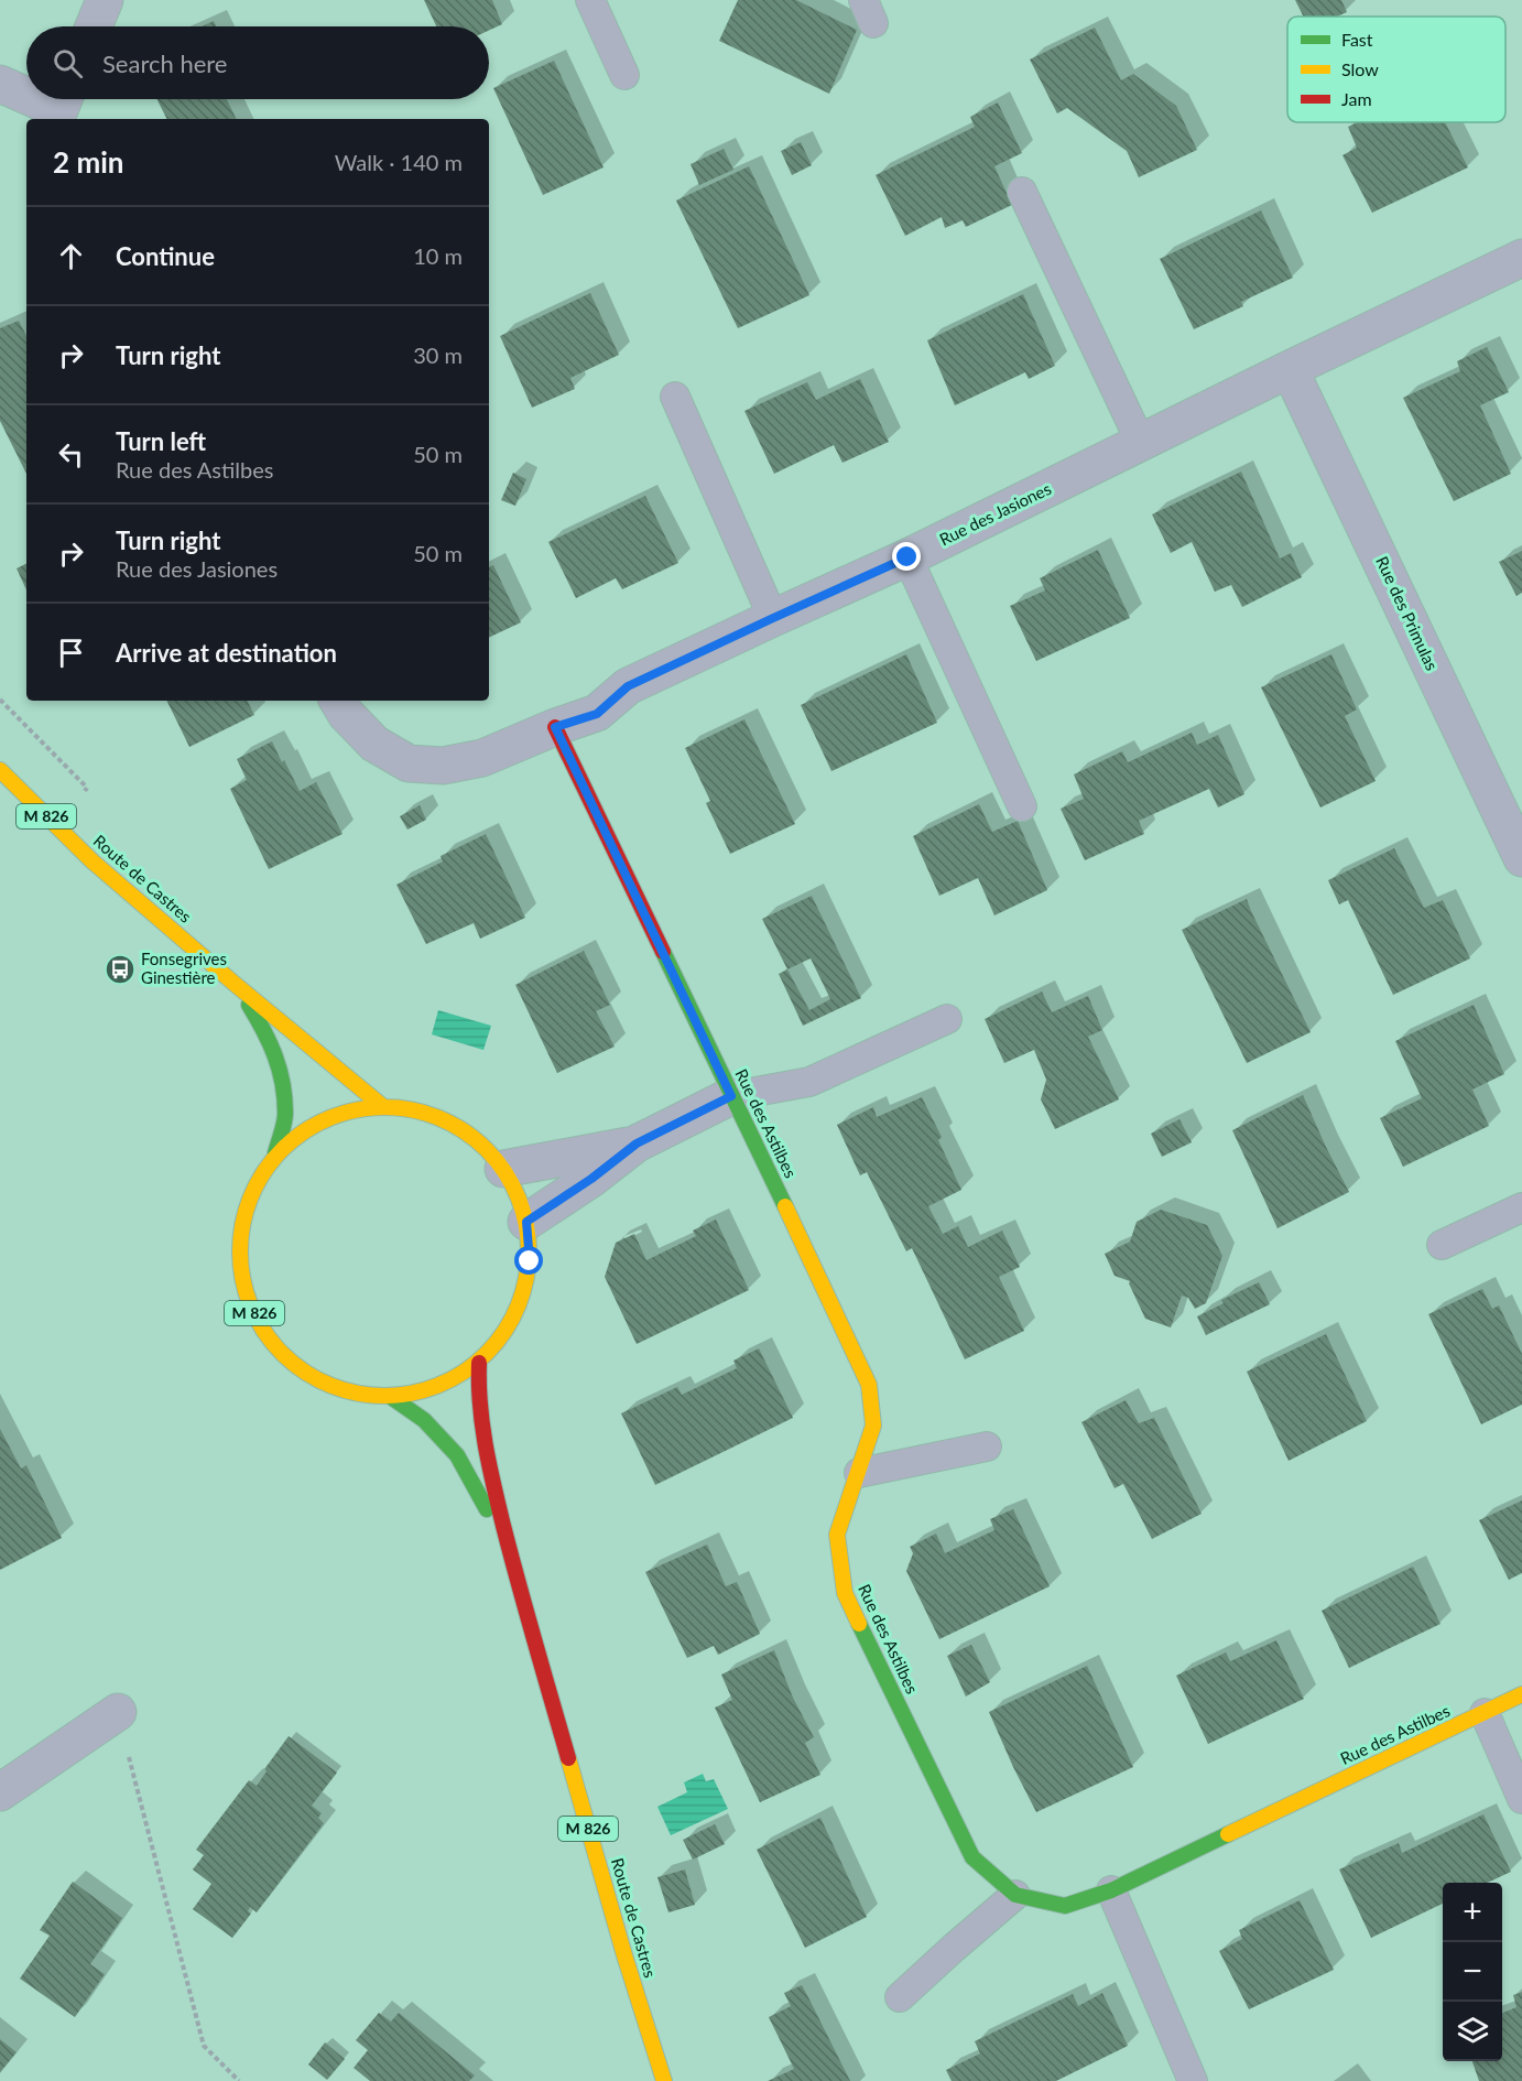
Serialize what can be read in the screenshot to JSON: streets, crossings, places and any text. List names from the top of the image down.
{
  "streets": {
    "main road": ["M 826", "Route de Castres", "Rue des Astilbes"],
    "street": ["Rue des Jasiones", "Rue des Primulas"]
  },
  "crossings": [
    ["Rue des Jasiones", "Rue des Primulas"],
    ["Rue des Jasiones", "Rue des Astilbes"],
    ["M 826", "Route de Castres"]
  ],
  "places": {
    "bus stop": ["Fonsegrives Ginestière"]
  },
  "legend": ["Fast", "Slow", "Jam"],
  "page": {
    "search": "Search here",
    "heading": ["2 min", "Walk · 140 m"],
    "list": [
      ["Continue", "10 m"],
      ["Turn right", "30 m"],
      ["Turn left", "Rue des Astilbes", "50 m"],
      ["Turn right", "Rue des Jasiones", "50 m"],
      "Arrive at destination"
    ],
    "map_buttons": ["+", "−"]
  }
}
